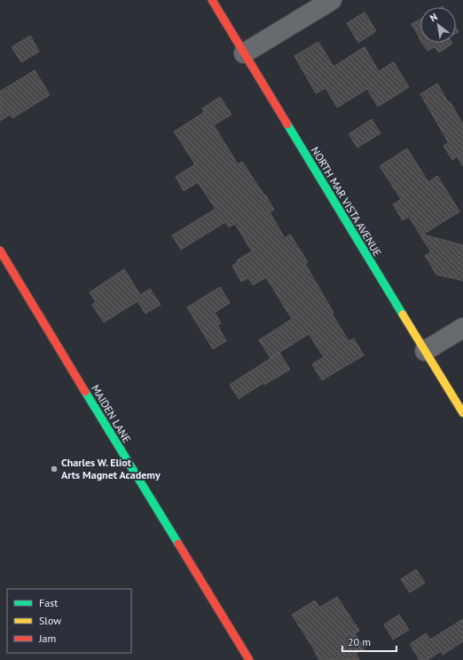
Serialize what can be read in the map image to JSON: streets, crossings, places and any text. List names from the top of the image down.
{
  "streets": {
    "street": ["NORTH MAR VISTA AVENUE", "MAIDEN LANE"]
  },
  "places": ["Charles W. Eliot Arts Magnet Academy"],
  "legend": ["Fast", "Slow", "Jam"],
  "scale_bar": "20 m",
  "north": "top left"
}
